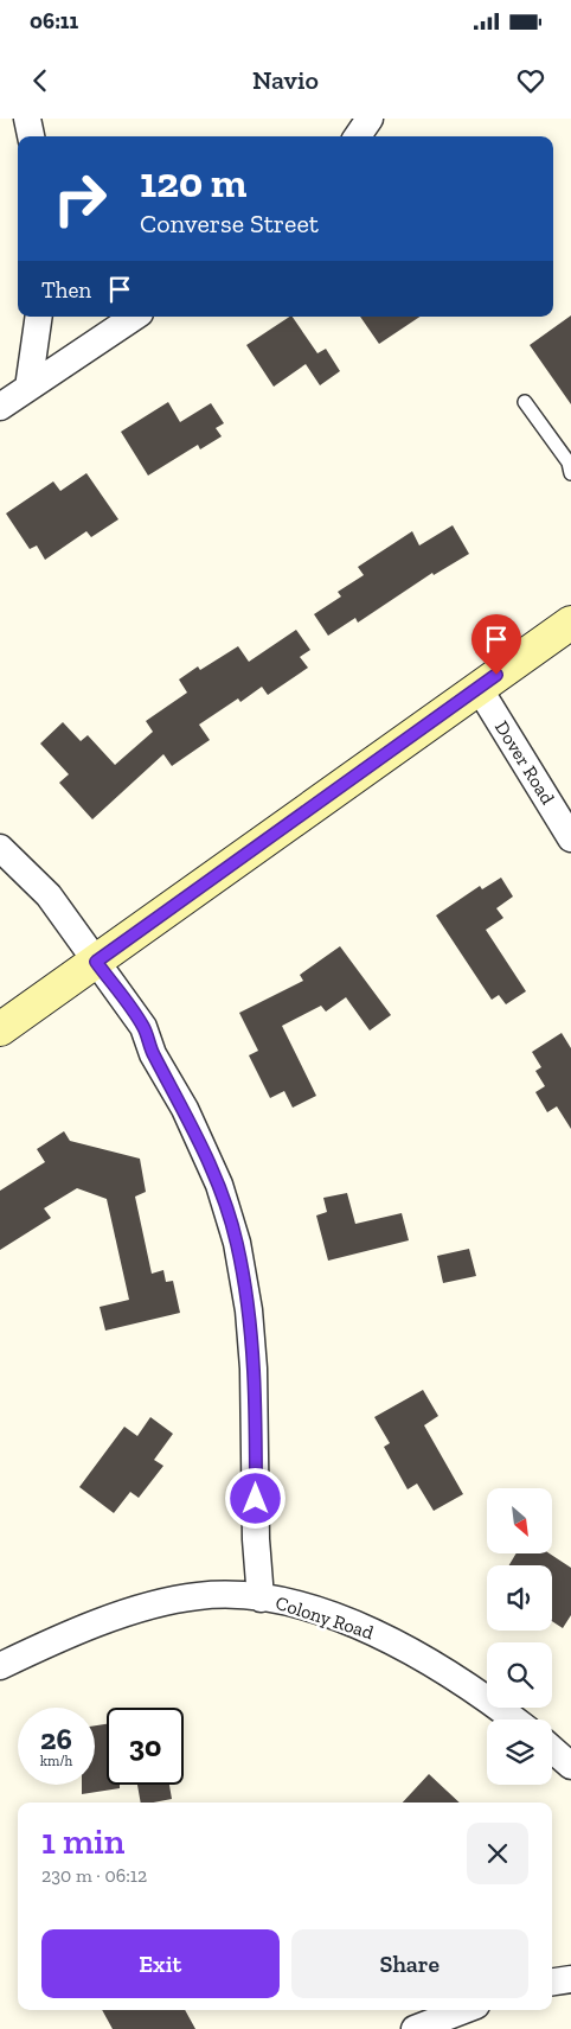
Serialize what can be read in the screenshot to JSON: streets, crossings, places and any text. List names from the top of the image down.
{
  "streets": {
    "street": ["Dover Road", "Colony Road"]
  },
  "north": "bottom right",
  "page": {
    "status": "06:11",
    "header": "Navio",
    "turn": ["120 m", "Converse Street"],
    "then": "Then",
    "speed": "26 km/h",
    "limit": "30",
    "heading": ["1 min", "230 m · 06:12"],
    "buttons": ["Exit", "Share"]
  }
}
